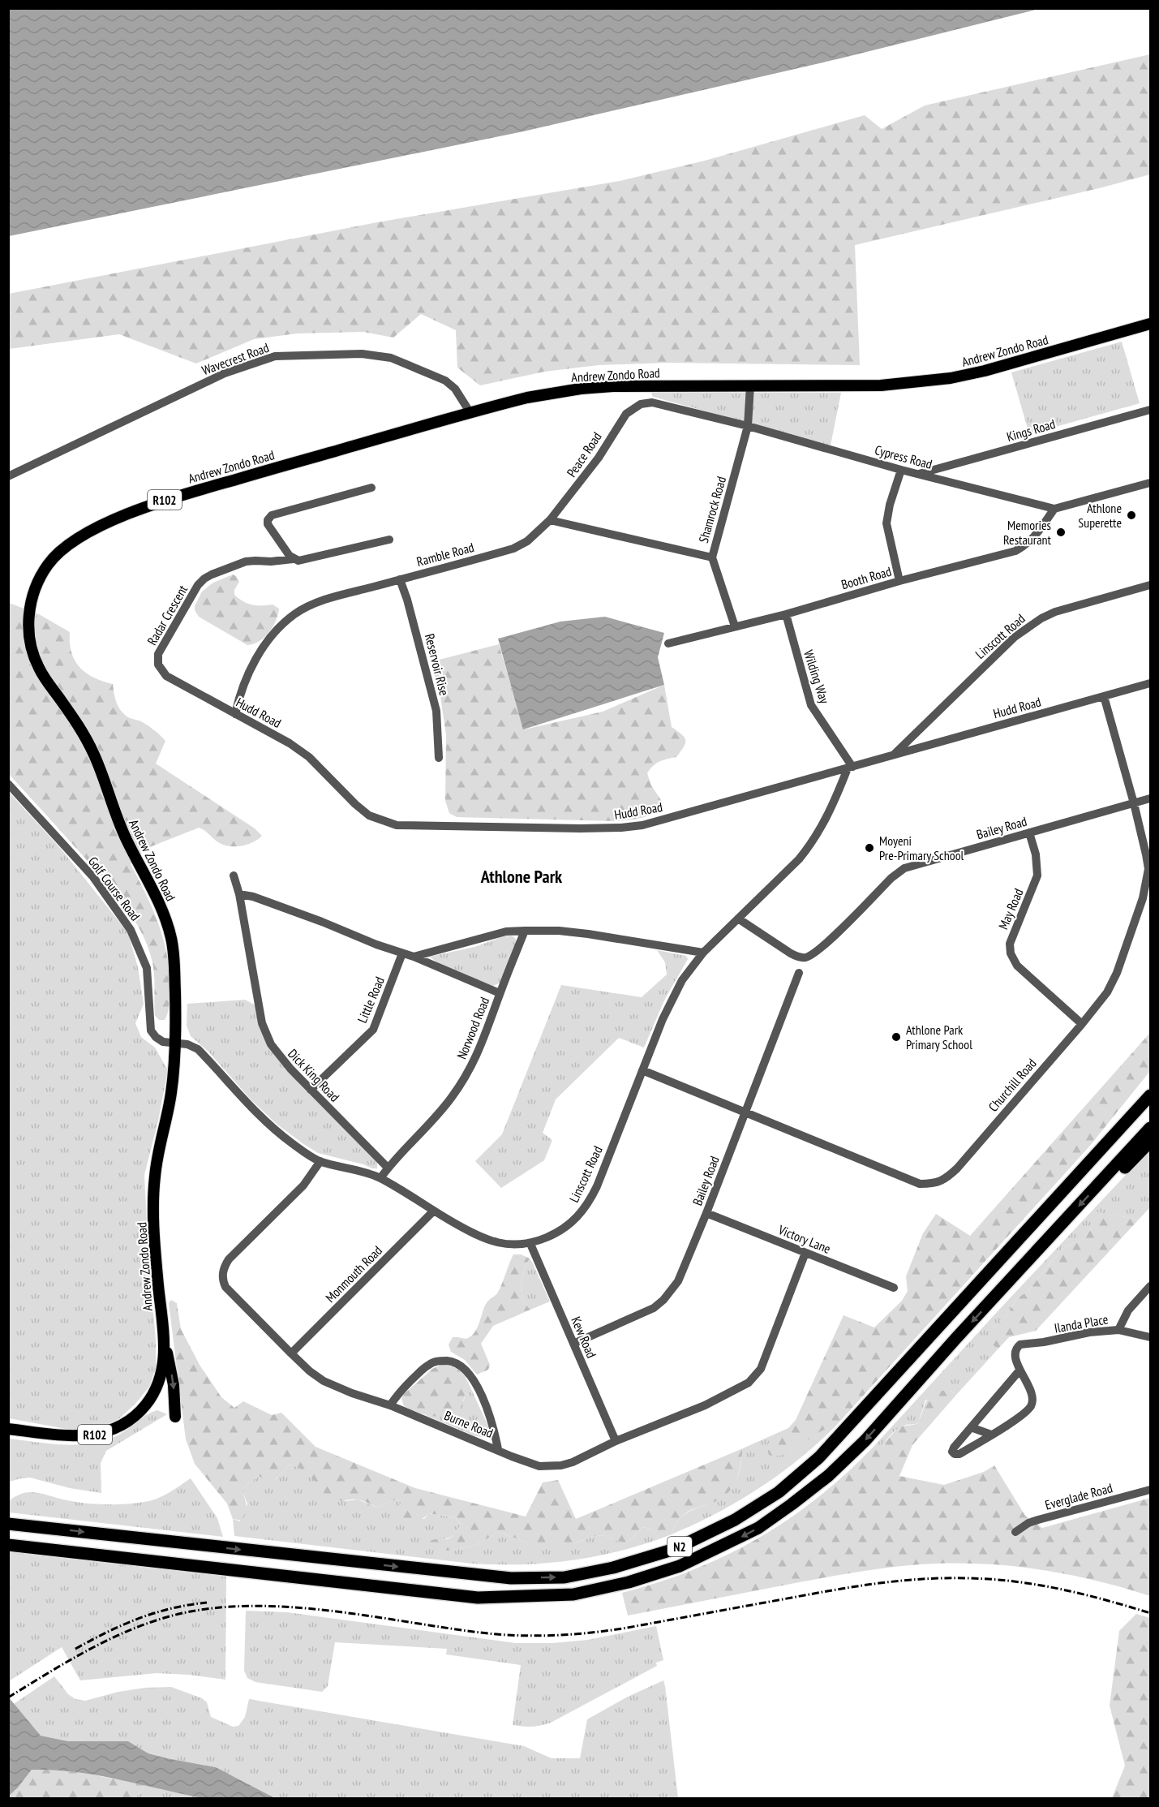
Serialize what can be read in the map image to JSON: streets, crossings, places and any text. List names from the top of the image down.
{
  "streets": {
    "highway": ["N2"],
    "main road": ["Andrew Zondo Road", "R102"],
    "street": [
      "Wavecrest Road",
      "Kings Road",
      "Peace Road",
      "Cypress Road",
      "Shamrock Road",
      "Ramble Road",
      "Booth Road",
      "Radar Crescent",
      "Linscott Road",
      "Reservoir Rise",
      "Wilding Way",
      "Hudd Road",
      "Bailey Road",
      "Golf Course Road",
      "May Road",
      "Little Road",
      "Norwood Road",
      "Dick King Road",
      "Churchill Road",
      "Victory Lane",
      "Monmouth Road",
      "Ilanda Place",
      "Kew Road",
      "Burne Road",
      "Everglade Road"
    ]
  },
  "crossings": [
    ["Andrew Zondo Road", "Wavecrest Road"],
    ["Andrew Zondo Road", "Linscott Road"],
    ["Andrew Zondo Road", "Golf Course Road"],
    ["Kings Road", "Cypress Road"],
    ["Peace Road", "Cypress Road"],
    ["Peace Road", "Ramble Road"],
    ["Cypress Road", "Shamrock Road"],
    ["Cypress Road", "Booth Road"],
    ["Shamrock Road", "Booth Road"],
    ["Ramble Road", "Reservoir Rise"],
    ["Ramble Road", "Hudd Road"],
    ["Booth Road", "Wilding Way"],
    ["Radar Crescent", "Hudd Road"],
    ["Linscott Road", "Wilding Way"],
    ["Linscott Road", "Hudd Road"],
    ["Linscott Road", "Bailey Road"],
    ["Linscott Road", "Golf Course Road"],
    ["Linscott Road", "Norwood Road"],
    ["Linscott Road", "Churchill Road"],
    ["Linscott Road", "Monmouth Road"],
    ["Linscott Road", "Kew Road"],
    ["Linscott Road", "Burne Road"],
    ["Wilding Way", "Hudd Road"],
    ["Hudd Road", "Churchill Road"],
    ["Bailey Road", "May Road"],
    ["Bailey Road", "Churchill Road"],
    ["Bailey Road", "Victory Lane"],
    ["Bailey Road", "Kew Road"],
    ["May Road", "Churchill Road"],
    ["Little Road", "Dick King Road"],
    ["Norwood Road", "Dick King Road"],
    ["Victory Lane", "Burne Road"],
    ["Monmouth Road", "Burne Road"],
    ["Kew Road", "Burne Road"]
  ],
  "districts": ["Athlone Park"],
  "places": [
    "Athlone Superette",
    "Memories Restaurant",
    "Moyeni Pre-Primary School",
    "Athlone Park Primary School"
  ]
}
